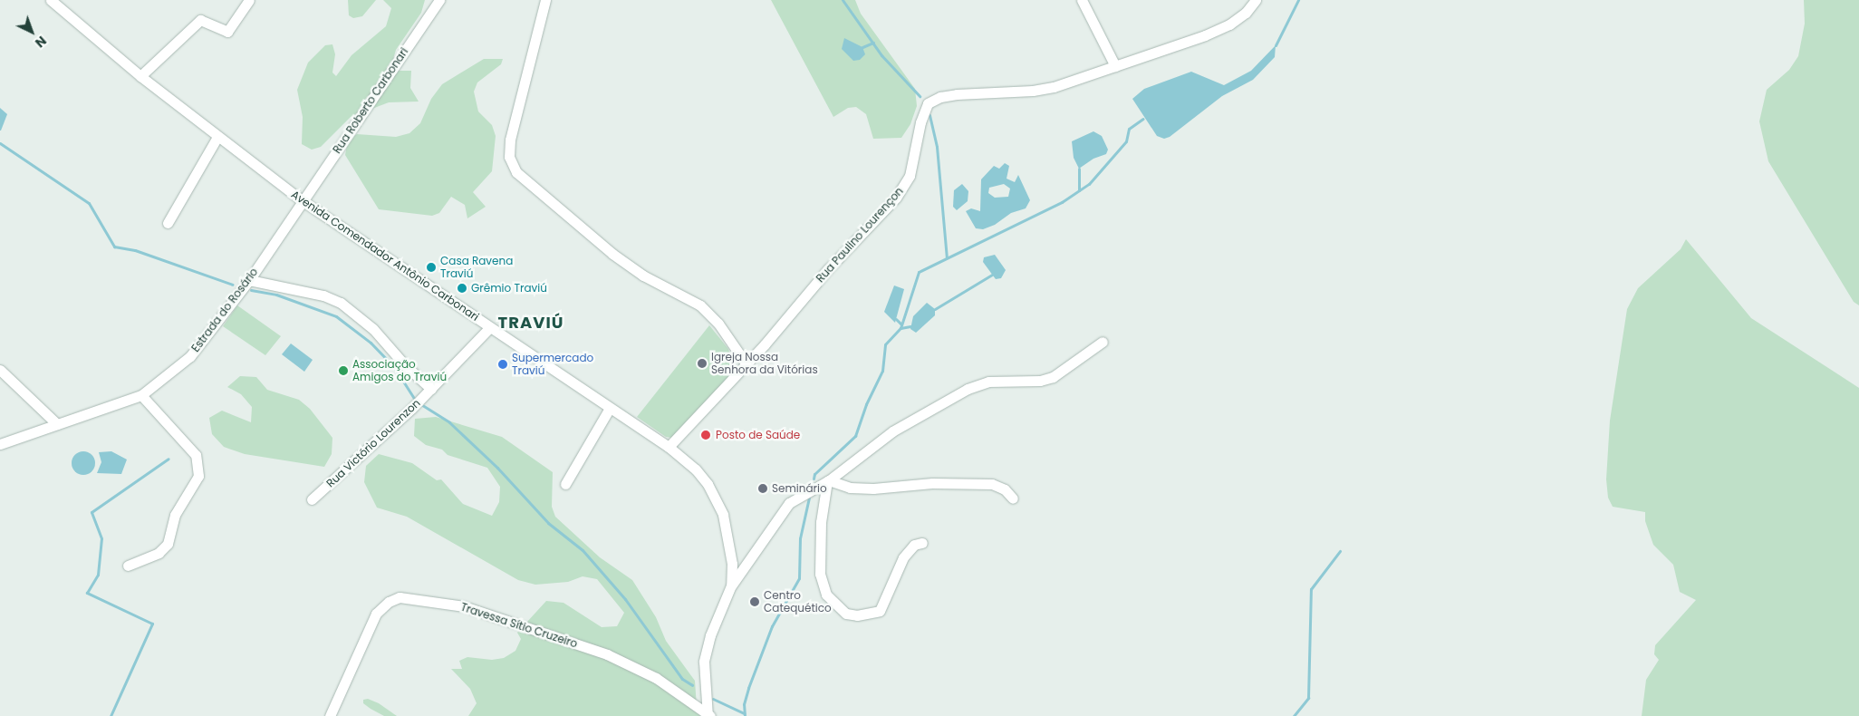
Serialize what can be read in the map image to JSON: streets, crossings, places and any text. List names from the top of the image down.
{
  "streets": {
    "street": [
      "Rua Roberto Carbonari",
      "Rua Paulino Lourençon",
      "Avenida Comendador Antônio Carbonari",
      "Estrada do Rosário",
      "Rua Victório Lourenzon",
      "Travessa Sítio Cruzeiro"
    ]
  },
  "crossings": [
    ["Rua Roberto Carbonari", "Avenida Comendador Antônio Carbonari"],
    ["Rua Roberto Carbonari", "Estrada do Rosário"],
    ["Rua Paulino Lourençon", "Avenida Comendador Antônio Carbonari"],
    ["Avenida Comendador Antônio Carbonari", "Estrada do Rosário"],
    ["Avenida Comendador Antônio Carbonari", "Rua Victório Lourenzon"],
    ["Avenida Comendador Antônio Carbonari", "Travessa Sítio Cruzeiro"]
  ],
  "districts": ["TRAVIÚ"],
  "places": [
    "Casa Ravena Traviú",
    "Grêmio Traviú",
    "Igreja Nossa Senhora da Vitórias",
    "Supermercado Traviú",
    "Associação Amigos do Traviú",
    "Posto de Saúde",
    "Seminário",
    "Centro Catequético"
  ],
  "north": "bottom right"
}
